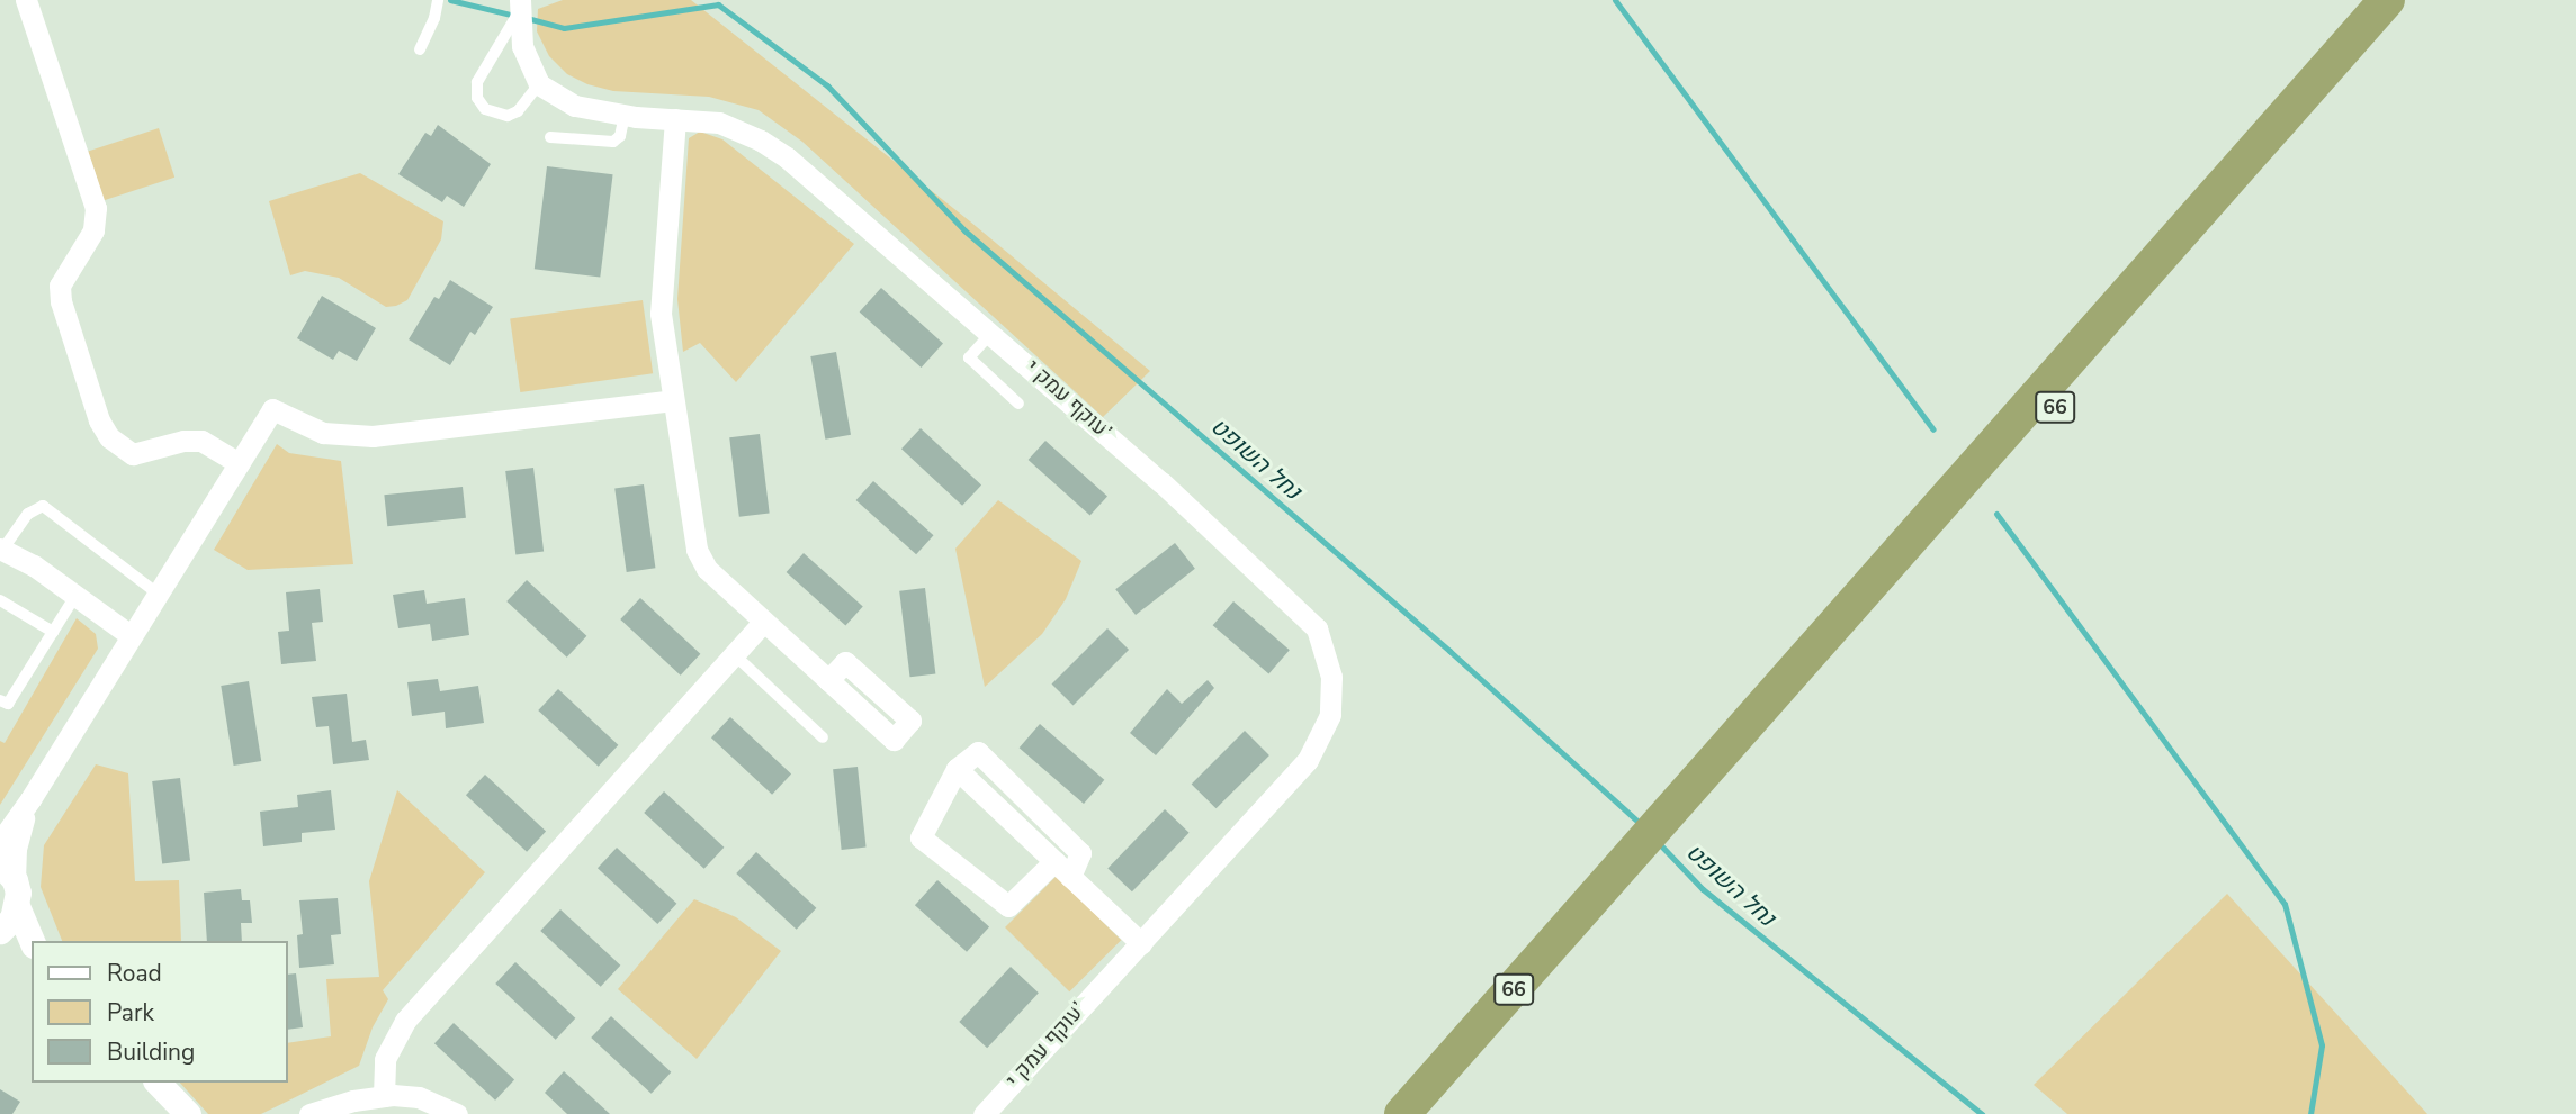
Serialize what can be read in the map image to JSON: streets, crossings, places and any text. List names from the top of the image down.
{
  "streets": {
    "highway": ["66"],
    "street": ["עוקף עמק י’"]
  },
  "water": ["נחל השופט"],
  "legend": ["Road", "Park", "Building"]
}
